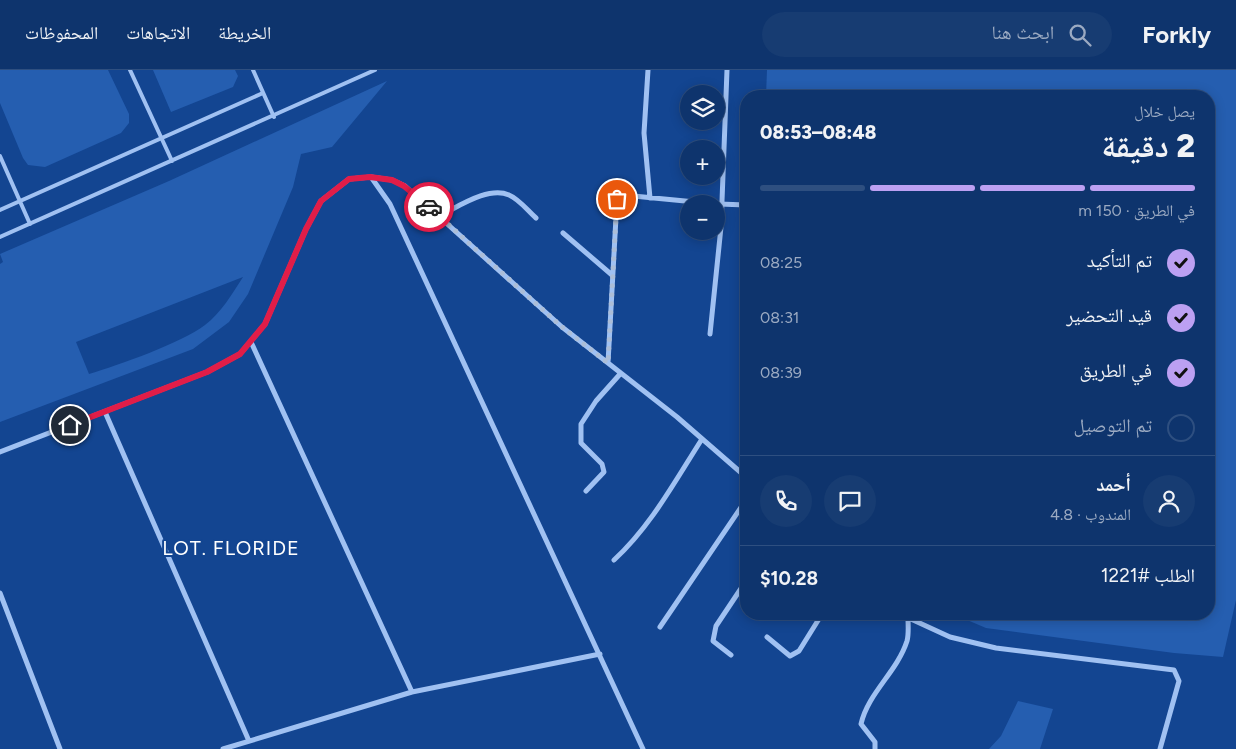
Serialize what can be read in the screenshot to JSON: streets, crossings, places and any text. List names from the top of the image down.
{
  "districts": ["LOT. FLORIDE"],
  "page": {
    "header": "Forkly",
    "search": "ابحث هنا",
    "nav": ["الخريطة", "الاتجاهات", "المحفوظات"],
    "map_buttons": ["+", "−"],
    "heading": ["2 دقيقة", "يصل خلال", "08:48–08:53"],
    "panel": [
      "أحمد",
      "المندوب · 4.8",
      "الطلب #1221",
      "$10.28"
    ],
    "bar": "في الطريق · 150 m",
    "list": [
      ["تم التأكيد", "08:25"],
      ["قيد التحضير", "08:31"],
      ["في الطريق", "08:39"],
      "تم التوصيل"
    ]
  }
}
